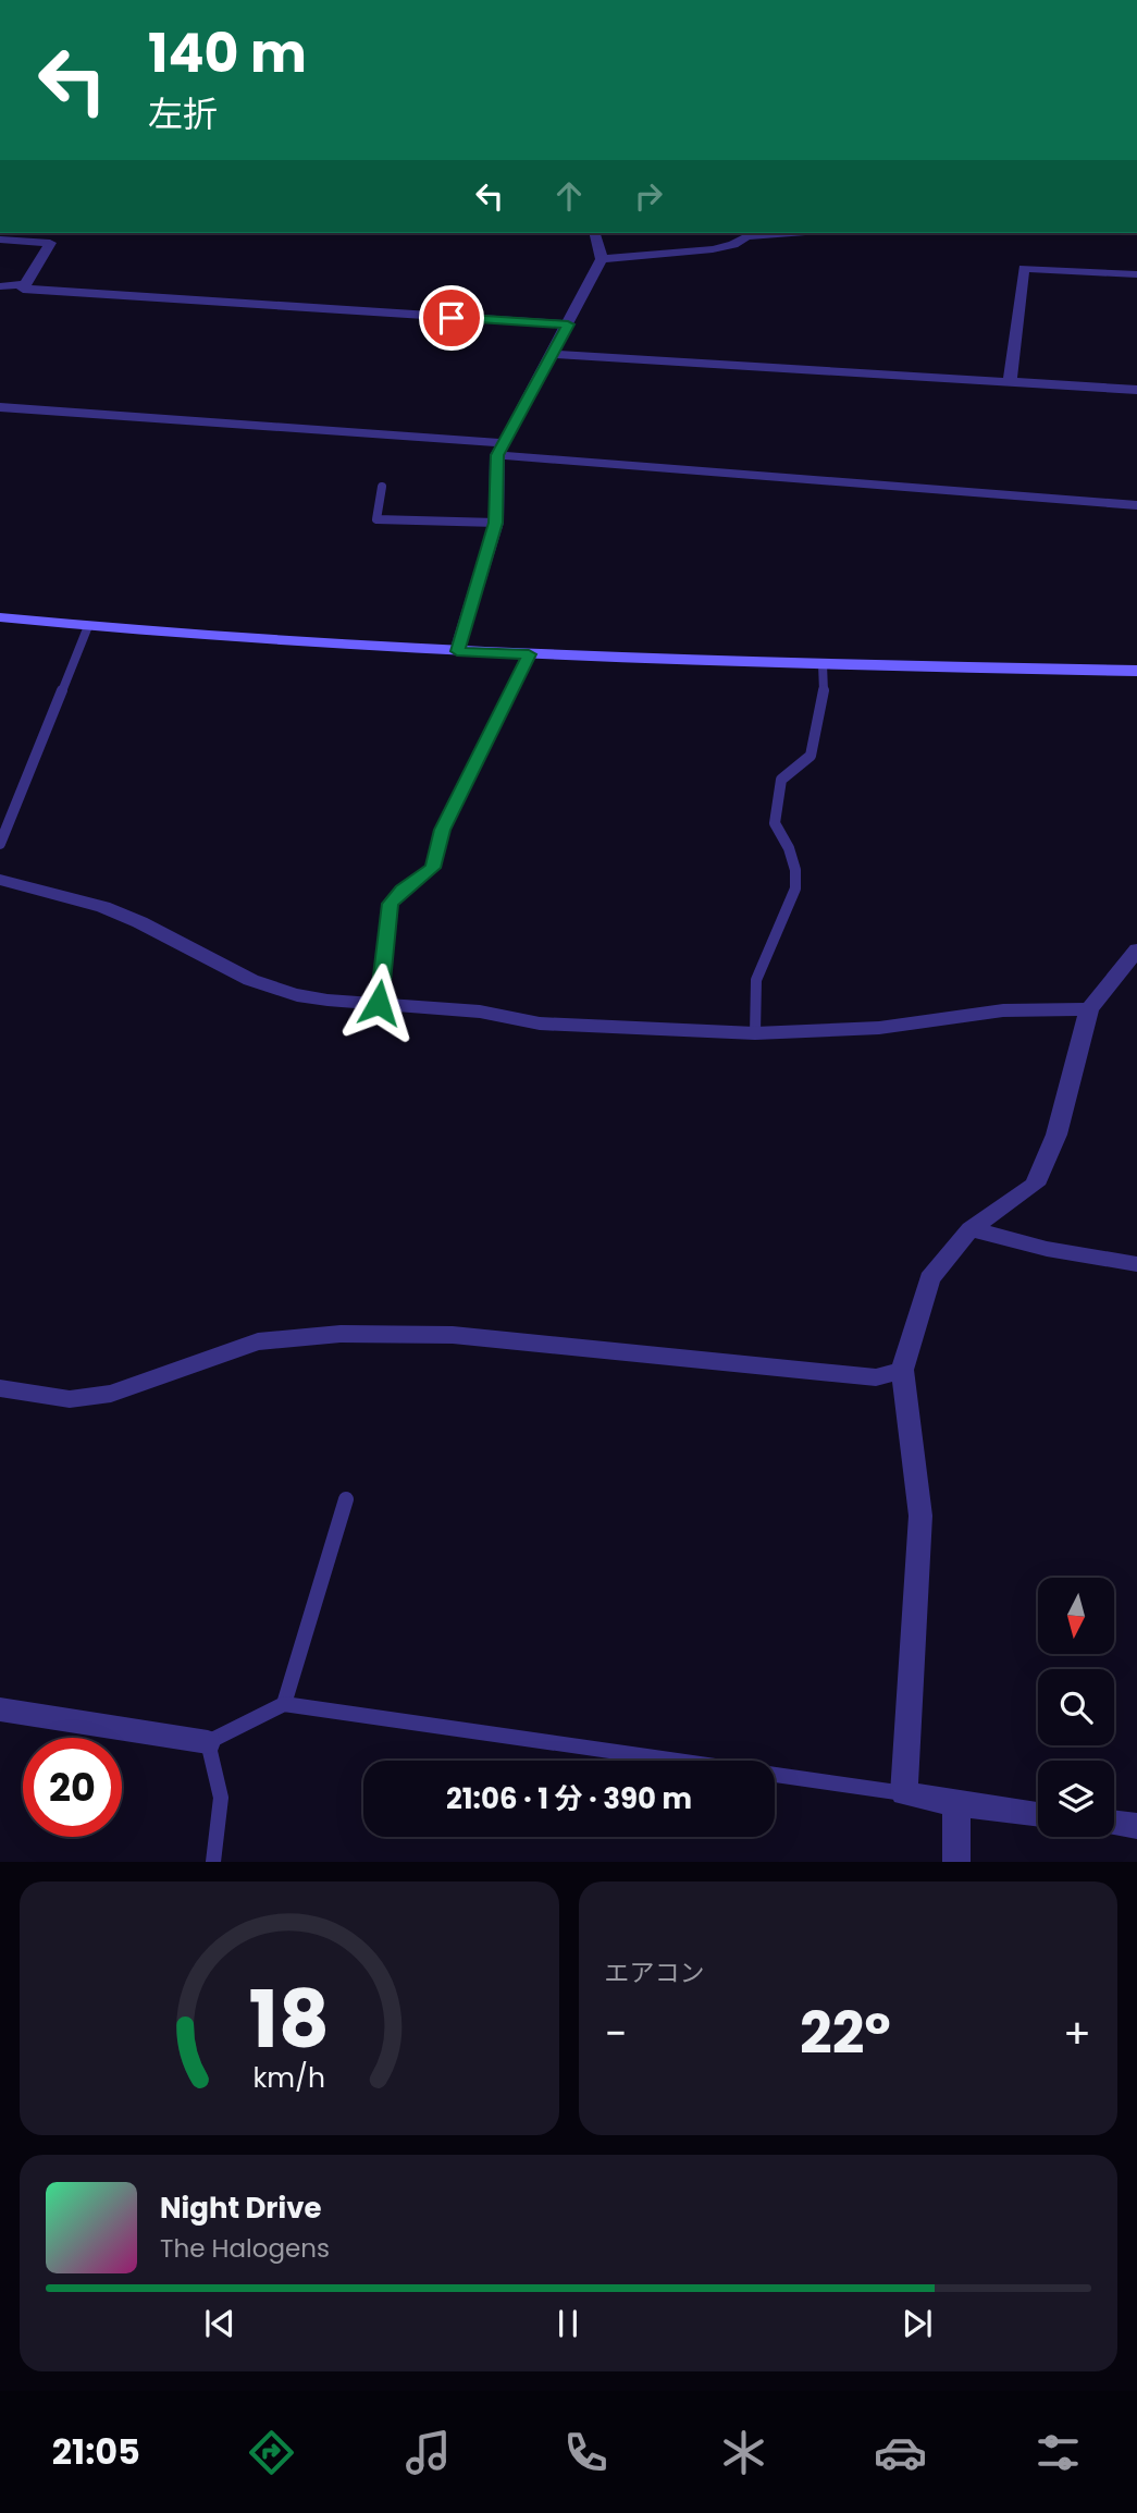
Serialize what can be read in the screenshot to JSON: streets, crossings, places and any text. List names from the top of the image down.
{
  "north": "bottom",
  "page": {
    "turn": ["140 m", "左折"],
    "limit": "20",
    "trip": "21:06 · 1 分 · 390 m",
    "tile": "エアコン",
    "heat": ["−", "22°", "+"],
    "song": ["Night Drive", "The Halogens"],
    "tabs": "21:05",
    "gauge": ["18", "km/h"]
  }
}
